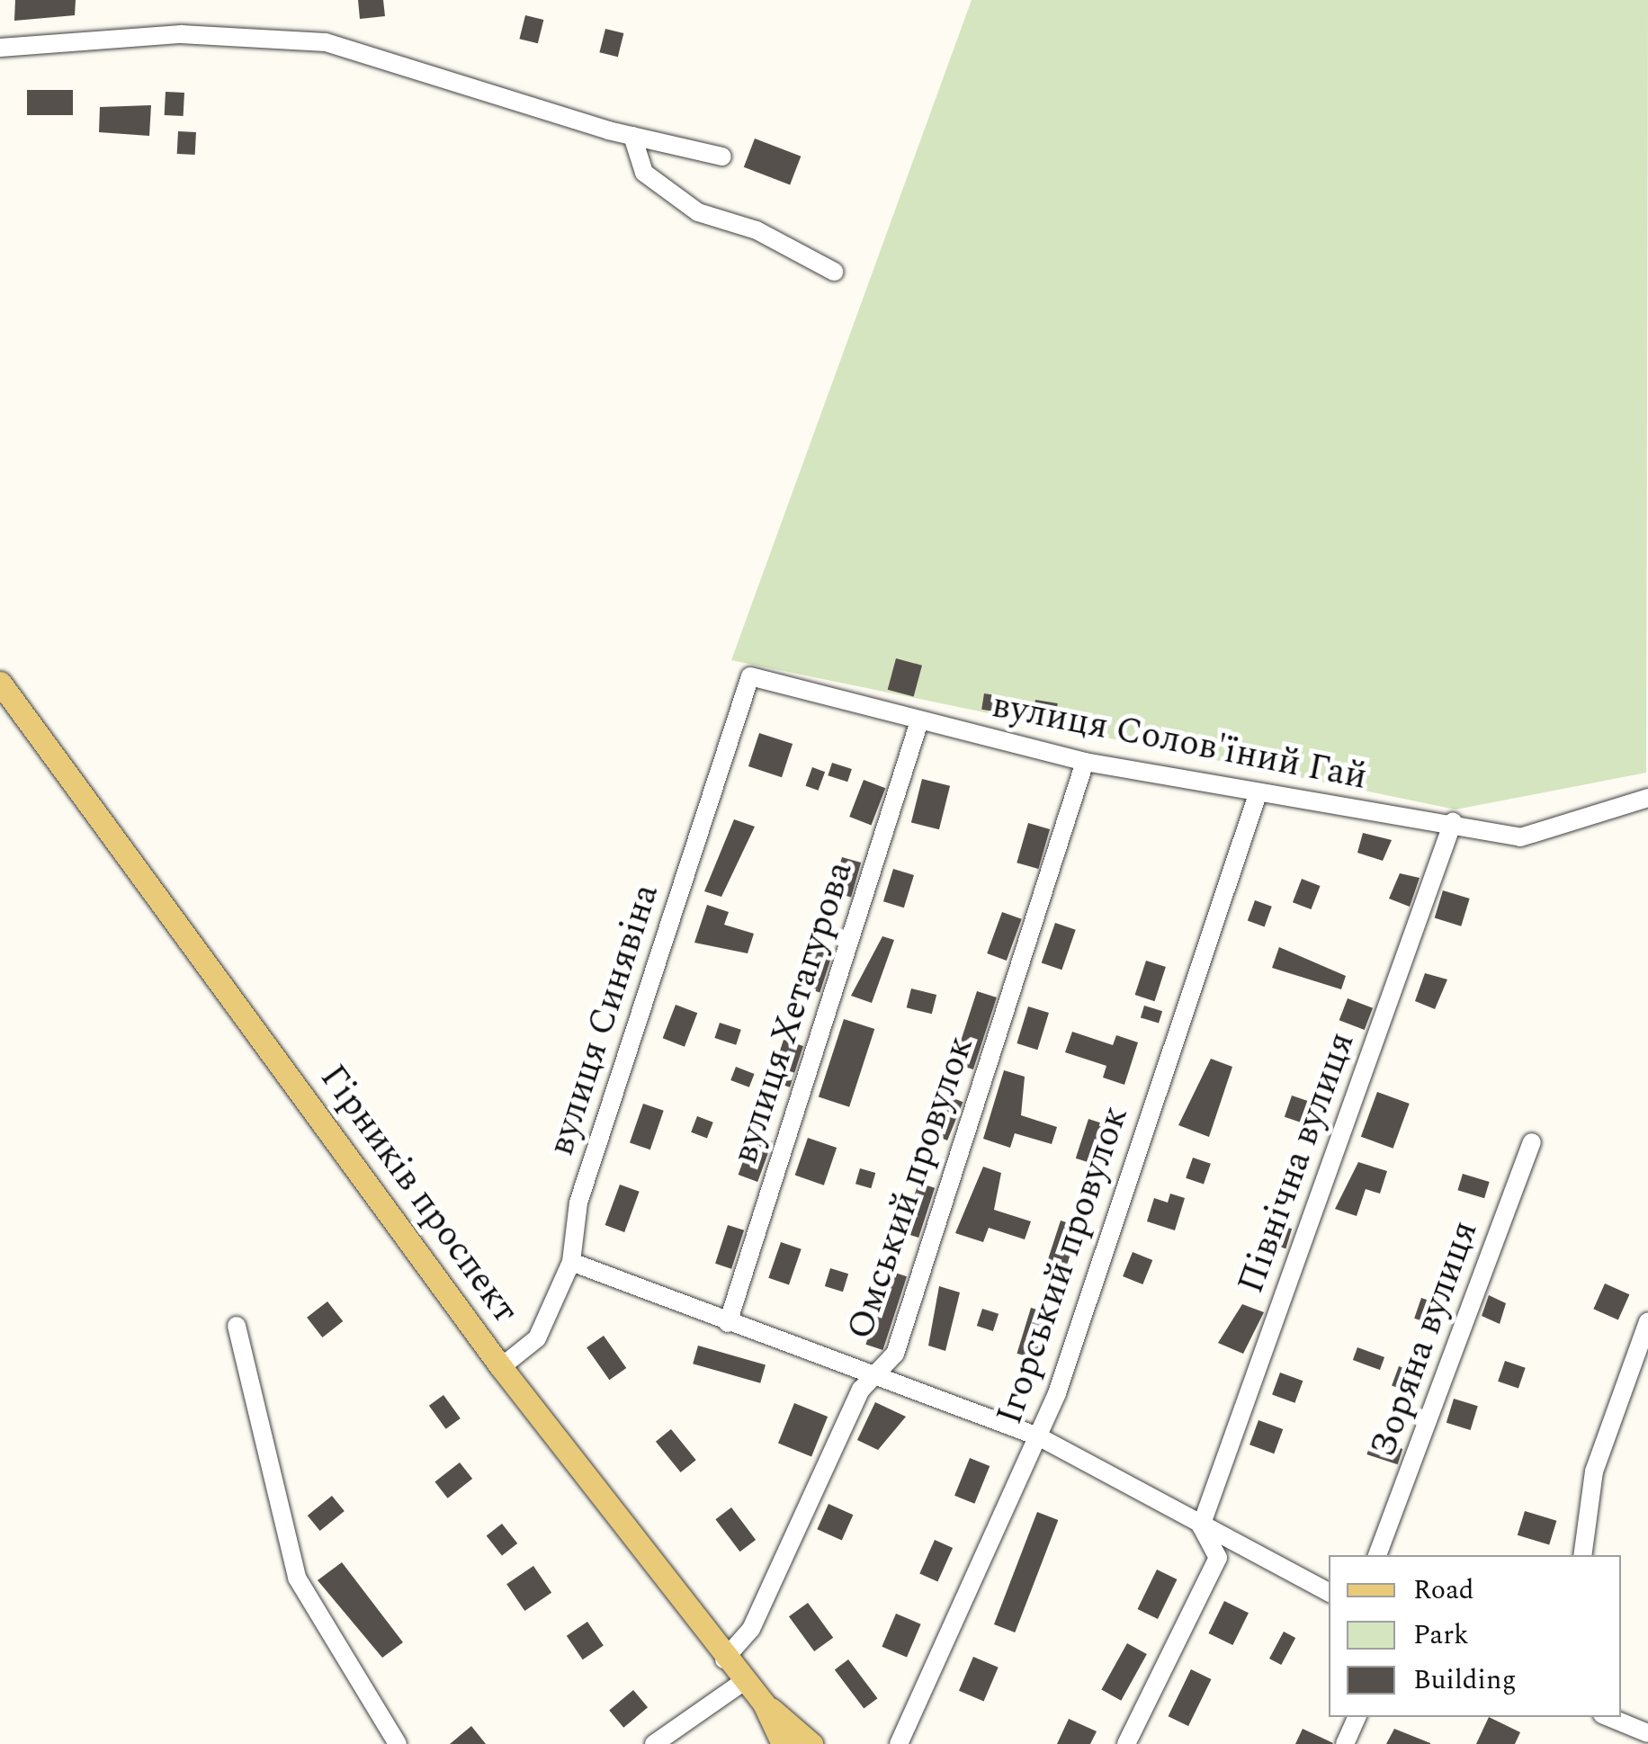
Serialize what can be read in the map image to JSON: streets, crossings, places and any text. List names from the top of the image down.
{
  "streets": {
    "main road": ["Гірників проспект"],
    "street": [
      "вулиця Солов'їний Гай",
      "вулиця Хетагурова",
      "вулиця Синявіна",
      "Північна вулиця",
      "Омський провулок",
      "Ігорський провулок",
      "Зоряна вулиця"
    ]
  },
  "crossings": [
    ["вулиця Солов'їний Гай", "вулиця Хетагурова"],
    ["вулиця Солов'їний Гай", "вулиця Синявіна"],
    ["вулиця Солов'їний Гай", "Північна вулиця"],
    ["вулиця Солов'їний Гай", "Омський провулок"],
    ["вулиця Солов'їний Гай", "Ігорський провулок"],
    ["вулиця Синявіна", "Гірників проспект"],
    ["Омський провулок", "Гірників проспект"]
  ],
  "legend": ["Road", "Park", "Building"]
}
